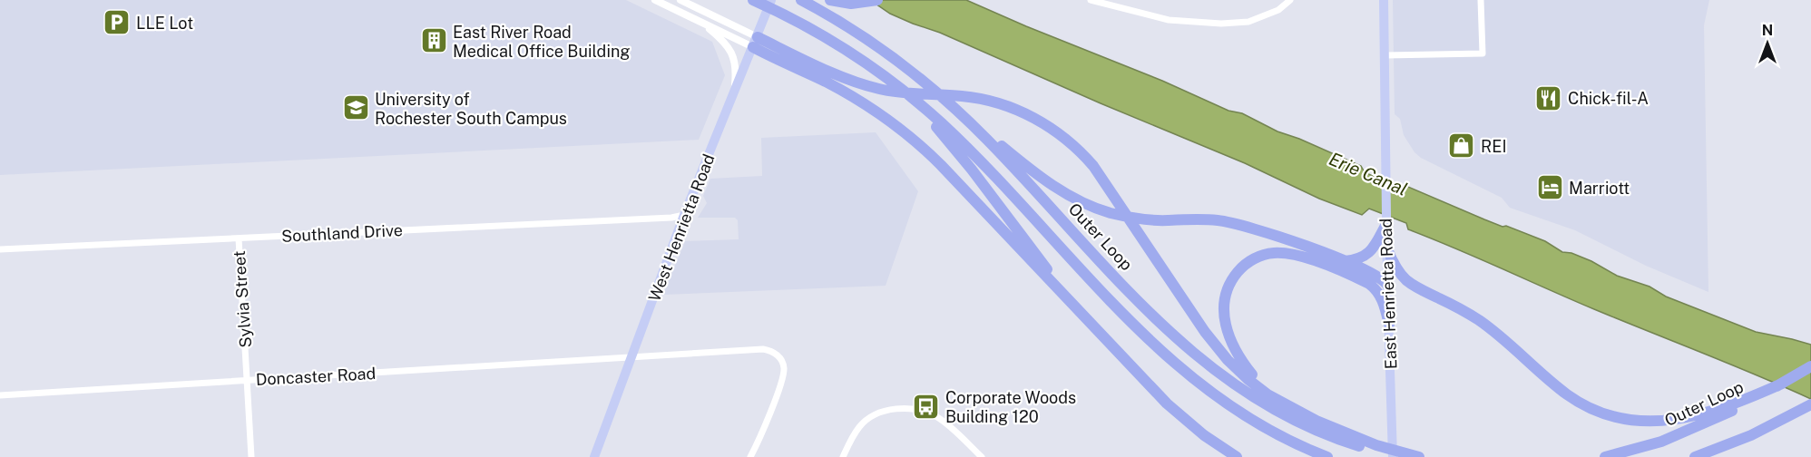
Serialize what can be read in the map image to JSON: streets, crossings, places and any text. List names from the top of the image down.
{
  "streets": {
    "highway": ["Outer Loop"],
    "main road": ["West Henrietta Road", "East Henrietta Road"],
    "street": ["Southland Drive", "Sylvia Street", "Doncaster Road"]
  },
  "crossings": [
    ["West Henrietta Road", "Southland Drive"],
    ["West Henrietta Road", "Doncaster Road"],
    ["Southland Drive", "Sylvia Street"],
    ["Sylvia Street", "Doncaster Road"]
  ],
  "water": ["Erie Canal"],
  "places": {
    "parking": ["LLE Lot"],
    "building": ["East River Road Medical Office Building"],
    "restaurant": ["Chick-fil-A"],
    "school or university": ["University of Rochester South Campus"],
    "shop": ["REI"],
    "hotel": ["Marriott"],
    "bus stop": ["Corporate Woods Building 120"]
  },
  "north": "top"
}
